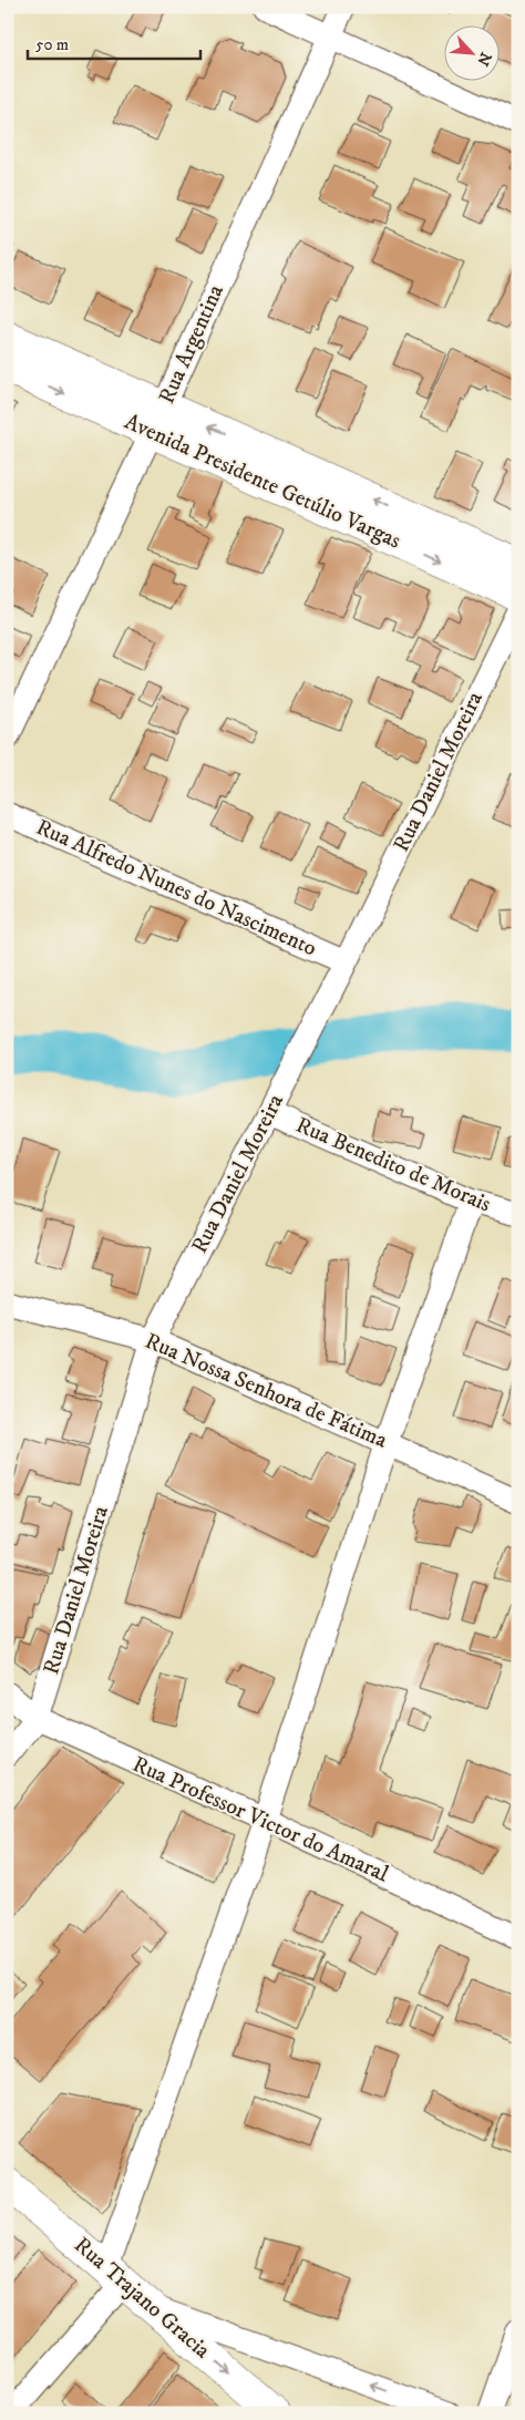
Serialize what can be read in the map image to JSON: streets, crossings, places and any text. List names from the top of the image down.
{
  "streets": {
    "main road": ["Avenida Presidente Getúlio Vargas", "Rua Trajano Gracia"],
    "street": [
      "Rua Argentina",
      "Rua Daniel Moreira",
      "Rua Alfredo Nunes do Nascimento",
      "Rua Benedito de Morais",
      "Rua Nossa Senhora de Fátima",
      "Rua Professor Victor do Amaral"
    ]
  },
  "crossings": [
    ["Rua Argentina", "Avenida Presidente Getúlio Vargas"],
    ["Rua Daniel Moreira", "Rua Alfredo Nunes do Nascimento"],
    ["Rua Daniel Moreira", "Rua Benedito de Morais"],
    ["Rua Daniel Moreira", "Rua Nossa Senhora de Fátima"],
    ["Rua Daniel Moreira", "Rua Professor Victor do Amaral"]
  ],
  "one_way": ["Rua Trajano Gracia"],
  "scale_bar": "50 m",
  "north": "bottom right"
}
